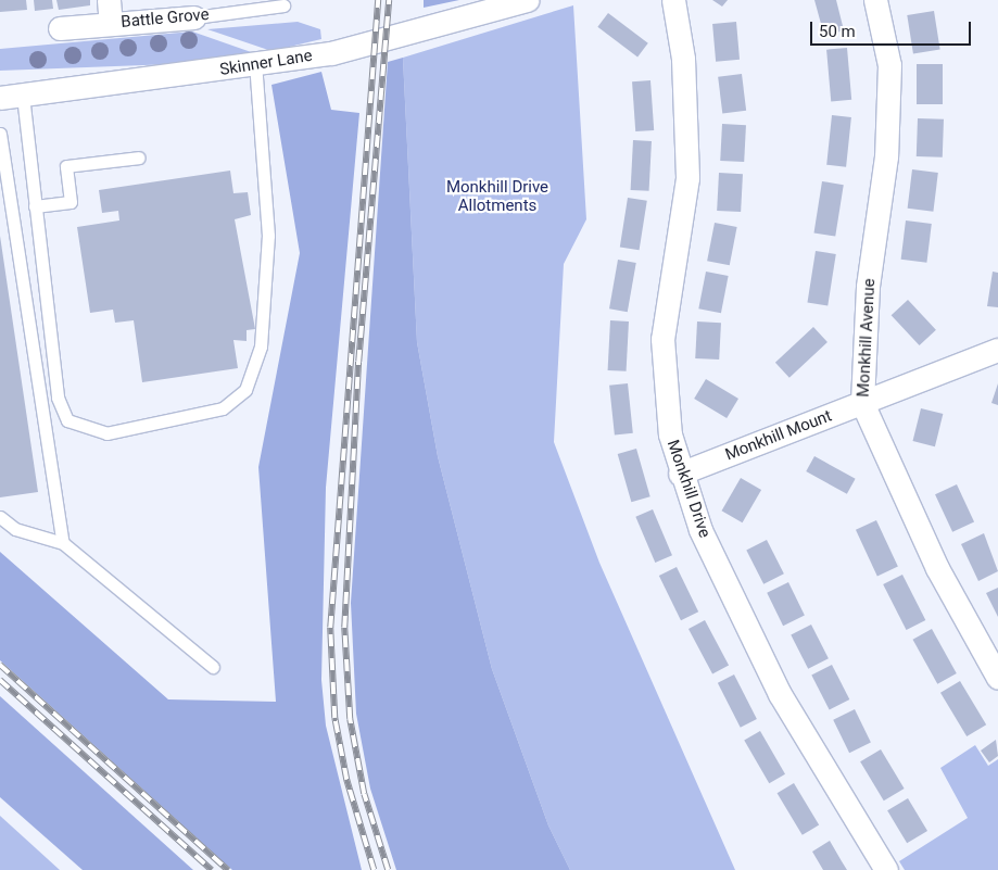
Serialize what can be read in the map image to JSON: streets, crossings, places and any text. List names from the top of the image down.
{
  "streets": {
    "street": [
      "Battle Grove",
      "Skinner Lane",
      "Monkhill Avenue",
      "Monkhill Mount",
      "Monkhill Drive"
    ]
  },
  "crossings": [
    ["Monkhill Avenue", "Monkhill Mount"],
    ["Monkhill Mount", "Monkhill Drive"]
  ],
  "parks": ["Monkhill Drive Allotments"],
  "scale_bar": "50 m"
}
